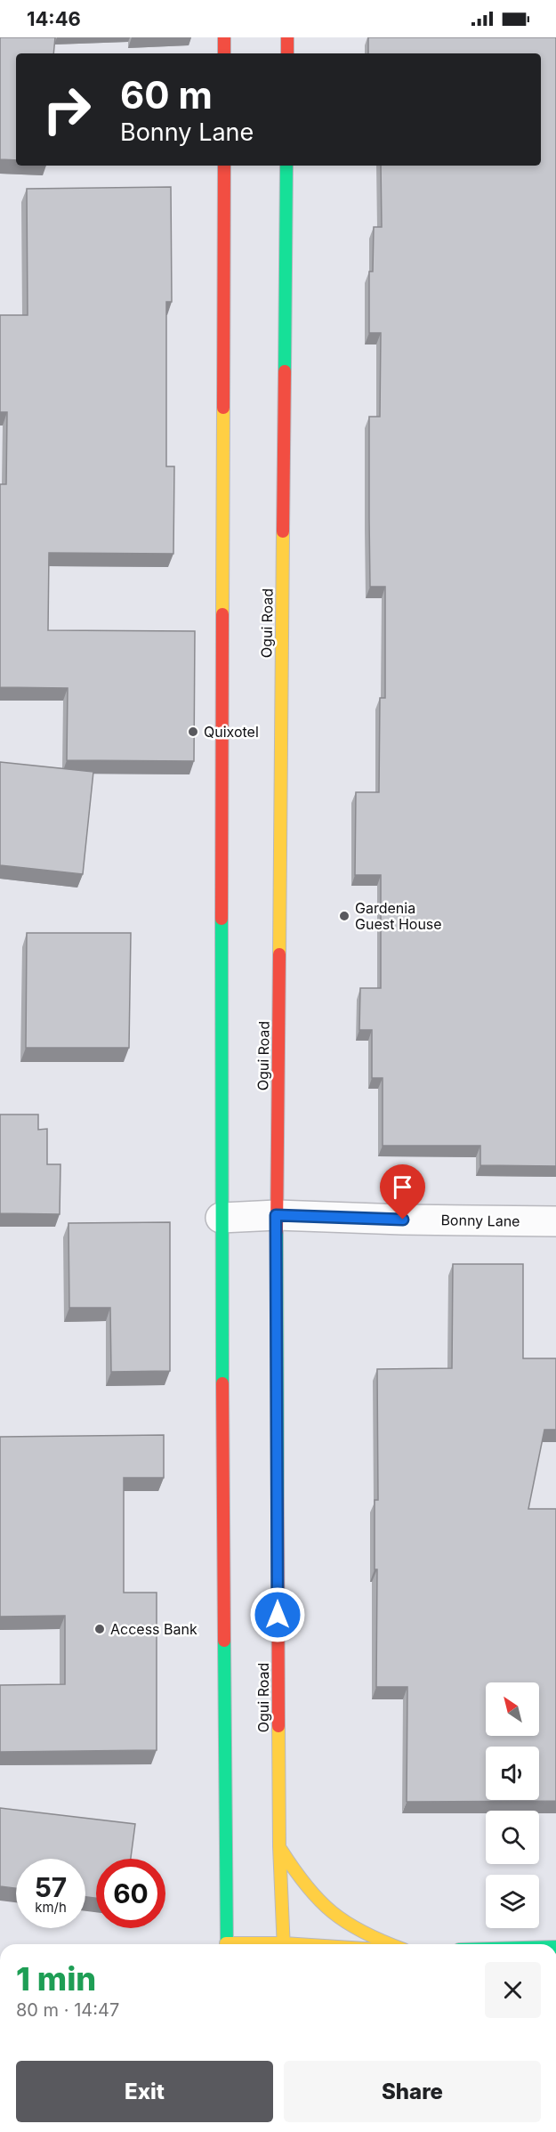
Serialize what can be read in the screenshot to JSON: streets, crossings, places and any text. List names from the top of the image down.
{
  "streets": {
    "main road": ["Ogui Road"],
    "street": ["Bonny Lane"]
  },
  "crossings": [
    ["Ogui Road", "Bonny Lane"]
  ],
  "places": ["Quixotel", "Gardenia Guest House", "Access Bank"],
  "north": "top left",
  "page": {
    "status": "14:46",
    "turn": ["60 m", "Bonny Lane"],
    "speed": "57 km/h",
    "limit": "60",
    "heading": ["1 min", "80 m · 14:47"],
    "buttons": ["Exit", "Share"]
  }
}
